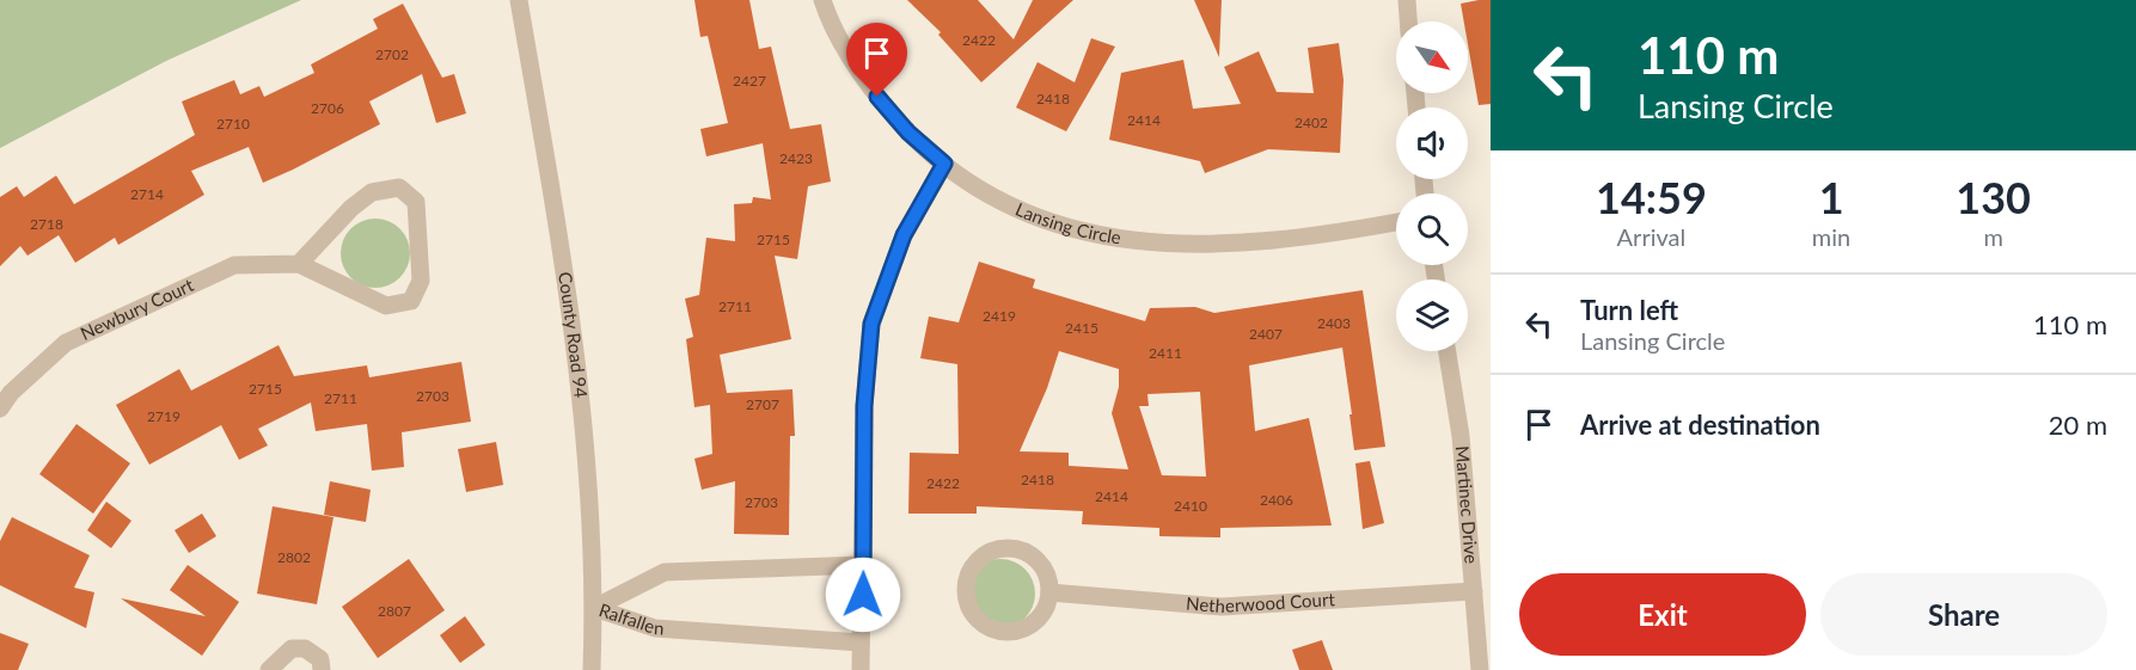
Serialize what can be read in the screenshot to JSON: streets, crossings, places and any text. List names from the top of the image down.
{
  "streets": {
    "street": [
      "Lansing Circle",
      "Newbury Court",
      "County Road 94",
      "Martinec Drive",
      "Netherwood Court",
      "Ralfallen"
    ]
  },
  "crossings": [
    ["County Road 94", "Ralfallen"],
    ["Martinec Drive", "Netherwood Court"]
  ],
  "house_numbers": [
    "2422",
    "2702",
    "2427",
    "2418",
    "2706",
    "2414",
    "2402",
    "2710",
    "2423",
    "2714",
    "2718",
    "2715",
    "2711",
    "2419",
    "2403",
    "2415",
    "2407",
    "2411",
    "2715",
    "2703",
    "2711",
    "2707",
    "2719",
    "2418",
    "2422",
    "2414",
    "2406",
    "2703",
    "2410",
    "2802",
    "2807"
  ],
  "north": "bottom right",
  "page": {
    "turn": ["110 m", "Lansing Circle"],
    "eta": [
      "14:59",
      "Arrival",
      "1",
      "min",
      "130",
      "m"
    ],
    "list": [
      {
        "name": "Turn left",
        "note": "Lansing Circle",
        "value": "110 m"
      },
      {
        "name": "Arrive at destination",
        "value": "20 m"
      }
    ],
    "buttons": ["Exit", "Share"]
  }
}
